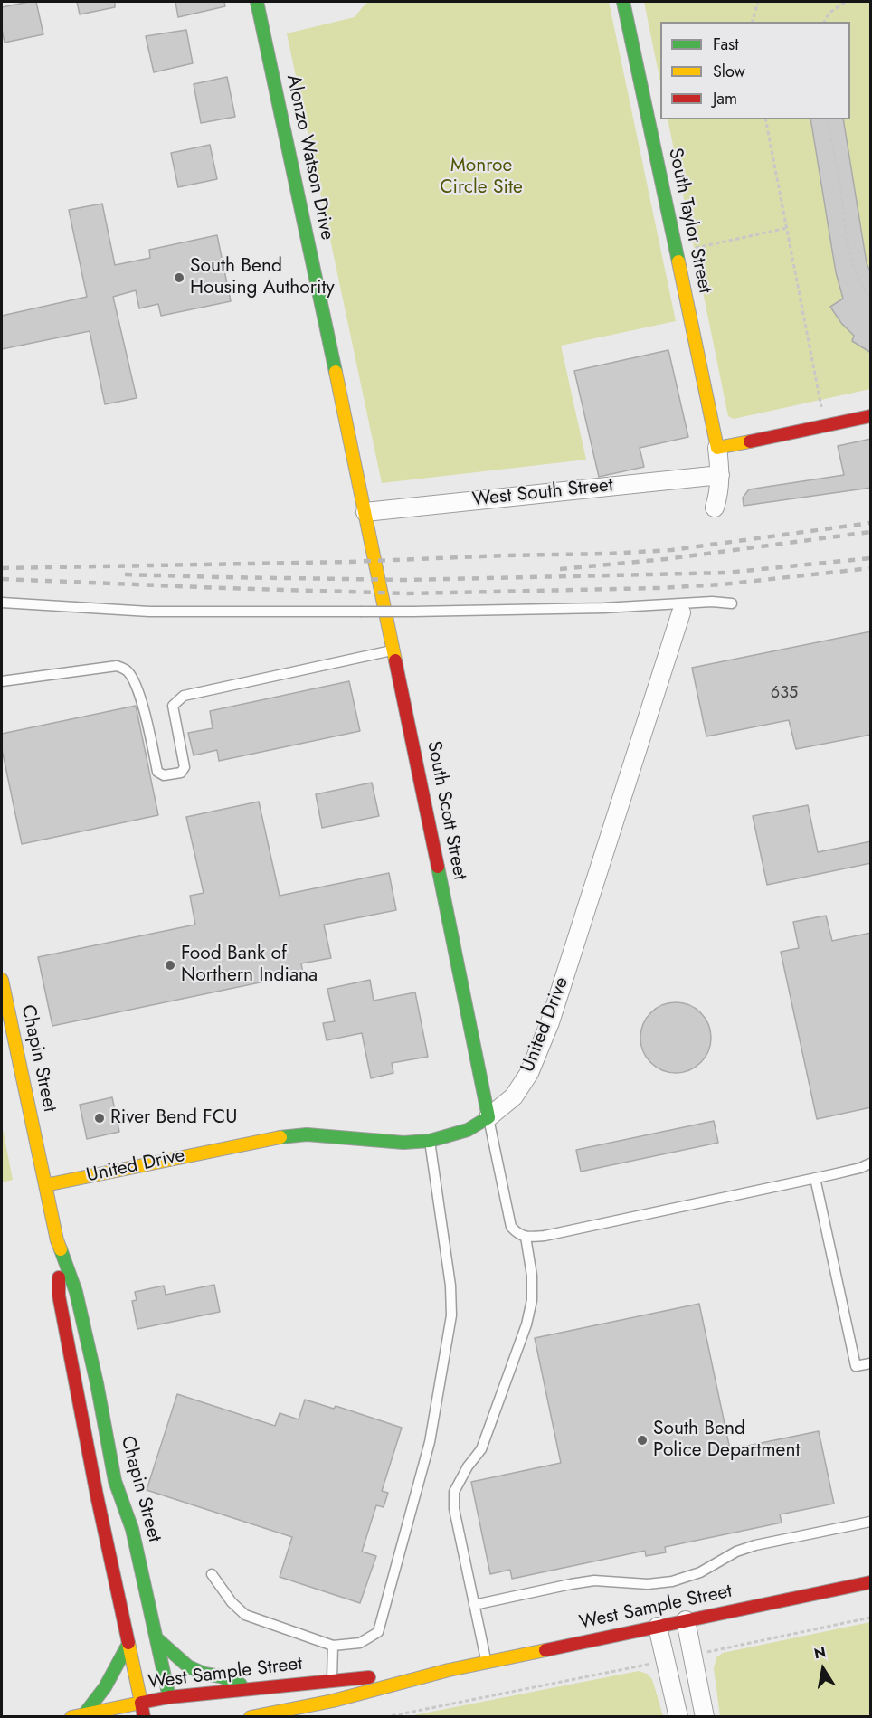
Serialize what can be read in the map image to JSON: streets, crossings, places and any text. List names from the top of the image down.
{
  "streets": {
    "main road": [
      "Alonzo Watson Drive",
      "South Taylor Street",
      "South Scott Street",
      "United Drive",
      "Chapin Street",
      "West Sample Street"
    ],
    "street": ["West South Street"]
  },
  "crossings": [
    ["Alonzo Watson Drive", "West South Street"],
    ["Alonzo Watson Drive", "South Scott Street"],
    ["West South Street", "South Scott Street"],
    ["South Scott Street", "United Drive"],
    ["United Drive", "Chapin Street"],
    ["Chapin Street", "West Sample Street"]
  ],
  "parks": ["Monroe Circle Site"],
  "places": [
    "South Bend Housing Authority",
    "Food Bank of Northern Indiana",
    "River Bend FCU",
    "South Bend Police Department"
  ],
  "house_numbers": ["635"],
  "legend": ["Fast", "Slow", "Jam"],
  "north": "top"
}
